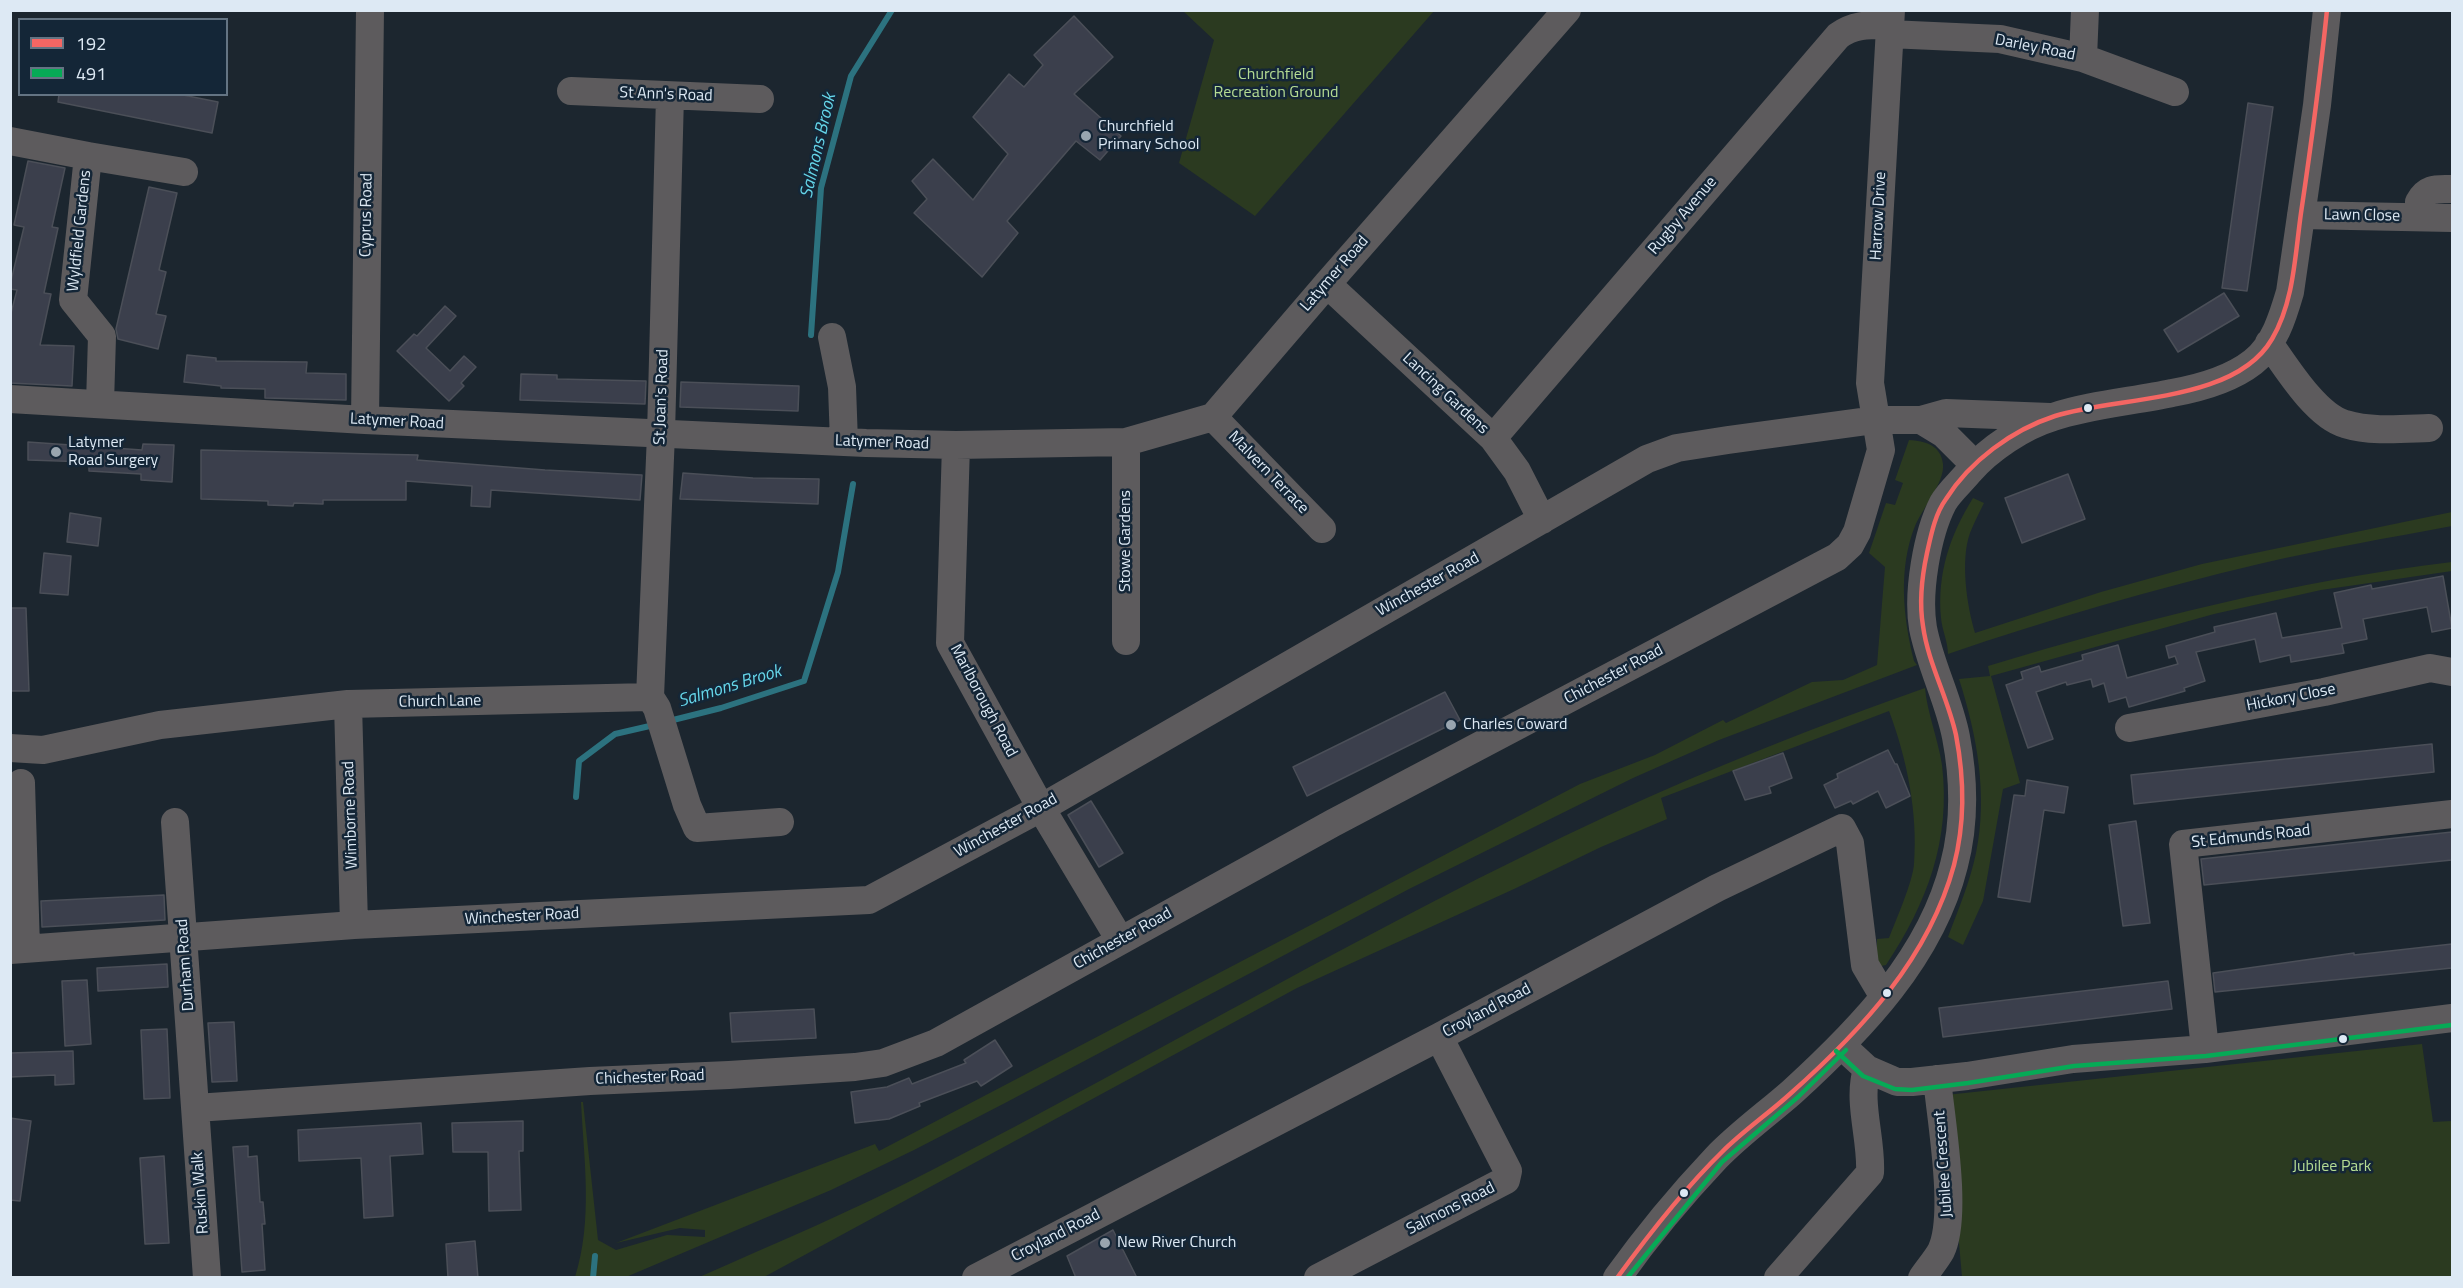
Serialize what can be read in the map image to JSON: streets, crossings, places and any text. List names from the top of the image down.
{
  "streets": {
    "street": [
      "Darley Road",
      "St Ann's Road",
      "Cyprus Road",
      "Rugby Avenue",
      "Harrow Drive",
      "Lawn Close",
      "Wyldfield Gardens",
      "Latymer Road",
      "Lancing Gardens",
      "St Joan's Road",
      "Malvern Terrace",
      "Stowe Gardens",
      "Winchester Road",
      "Chichester Road",
      "Hickory Close",
      "Marlborough Road",
      "Church Lane",
      "Wimborne Road",
      "St Edmunds Road",
      "Durham Road",
      "Croyland Road",
      "Jubilee Crescent",
      "Ruskin Walk",
      "Salmons Road"
    ]
  },
  "crossings": [
    ["Darley Road", "Rugby Avenue"],
    ["Darley Road", "Harrow Drive"],
    ["St Ann's Road", "St Joan's Road"],
    ["Cyprus Road", "Latymer Road"],
    ["Rugby Avenue", "Harrow Drive"],
    ["Rugby Avenue", "Lancing Gardens"],
    ["Harrow Drive", "Winchester Road"],
    ["Harrow Drive", "Chichester Road"],
    ["Wyldfield Gardens", "Latymer Road"],
    ["Latymer Road", "Lancing Gardens"],
    ["Latymer Road", "St Joan's Road"],
    ["Latymer Road", "Malvern Terrace"],
    ["Latymer Road", "Stowe Gardens"],
    ["Latymer Road", "Marlborough Road"],
    ["Lancing Gardens", "Winchester Road"],
    ["St Joan's Road", "Church Lane"],
    ["Winchester Road", "Chichester Road"],
    ["Winchester Road", "Marlborough Road"],
    ["Winchester Road", "Wimborne Road"],
    ["Winchester Road", "Durham Road"],
    ["Chichester Road", "Marlborough Road"],
    ["Chichester Road", "Durham Road"],
    ["Chichester Road", "Ruskin Walk"],
    ["Church Lane", "Wimborne Road"],
    ["Durham Road", "Ruskin Walk"],
    ["Croyland Road", "Salmons Road"]
  ],
  "water": ["Salmons Brook"],
  "parks": ["Churchfield Recreation Ground", "Jubilee Park"],
  "places": [
    "Churchfield Primary School",
    "Latymer Road Surgery",
    "Charles Coward",
    "New River Church"
  ],
  "lines": ["transit line 192", "transit line 491"],
  "legend": ["192", "491"]
}
